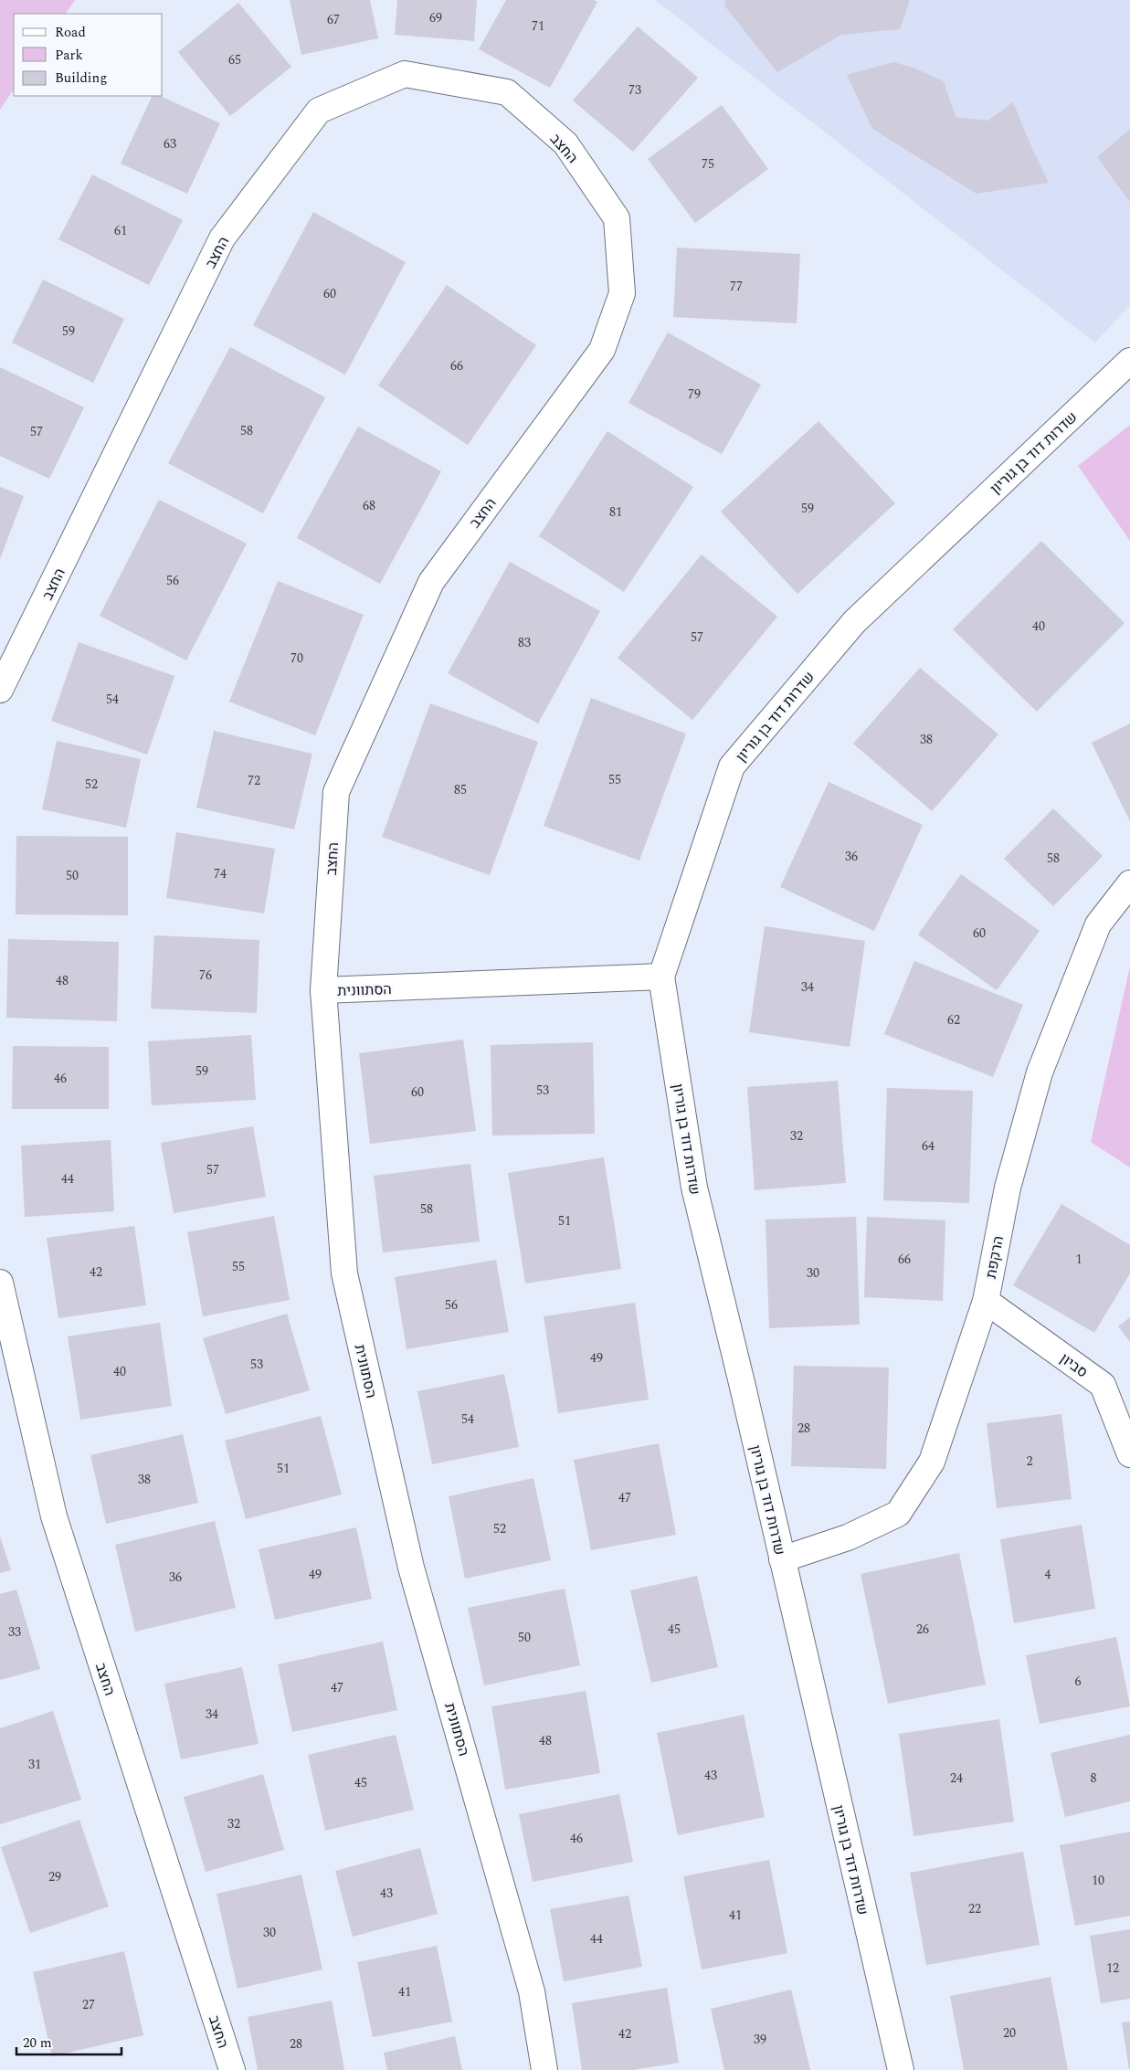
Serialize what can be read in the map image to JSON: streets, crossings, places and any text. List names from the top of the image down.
{
  "streets": {
    "street": [
      "החצב",
      "שדרות דוד בן גוריון",
      "הסתוונית",
      "הרקפת",
      "סביון"
    ]
  },
  "crossings": [
    ["החצב", "הסתוונית"],
    ["שדרות דוד בן גוריון", "הסתוונית"],
    ["שדרות דוד בן גוריון", "הרקפת"],
    ["הרקפת", "סביון"]
  ],
  "house_numbers": [
    "69",
    "67",
    "71",
    "65",
    "73",
    "63",
    "75",
    "61",
    "77",
    "60",
    "59",
    "66",
    "79",
    "58",
    "57",
    "68",
    "59",
    "81",
    "56",
    "40",
    "57",
    "83",
    "70",
    "54",
    "38",
    "55",
    "72",
    "52",
    "85",
    "36",
    "58",
    "74",
    "50",
    "60",
    "76",
    "48",
    "34",
    "62",
    "59",
    "46",
    "53",
    "60",
    "32",
    "64",
    "57",
    "44",
    "58",
    "51",
    "66",
    "1",
    "55",
    "42",
    "30",
    "56",
    "49",
    "53",
    "40",
    "54",
    "28",
    "2",
    "51",
    "38",
    "47",
    "52",
    "49",
    "4",
    "36",
    "45",
    "26",
    "33",
    "50",
    "6",
    "47",
    "34",
    "48",
    "31",
    "43",
    "24",
    "8",
    "45",
    "32",
    "46",
    "29",
    "10",
    "43",
    "22",
    "41",
    "30",
    "44",
    "12",
    "41",
    "27",
    "20",
    "42",
    "39",
    "28"
  ],
  "legend": ["Road", "Park", "Building"],
  "scale_bar": "20 m"
}
